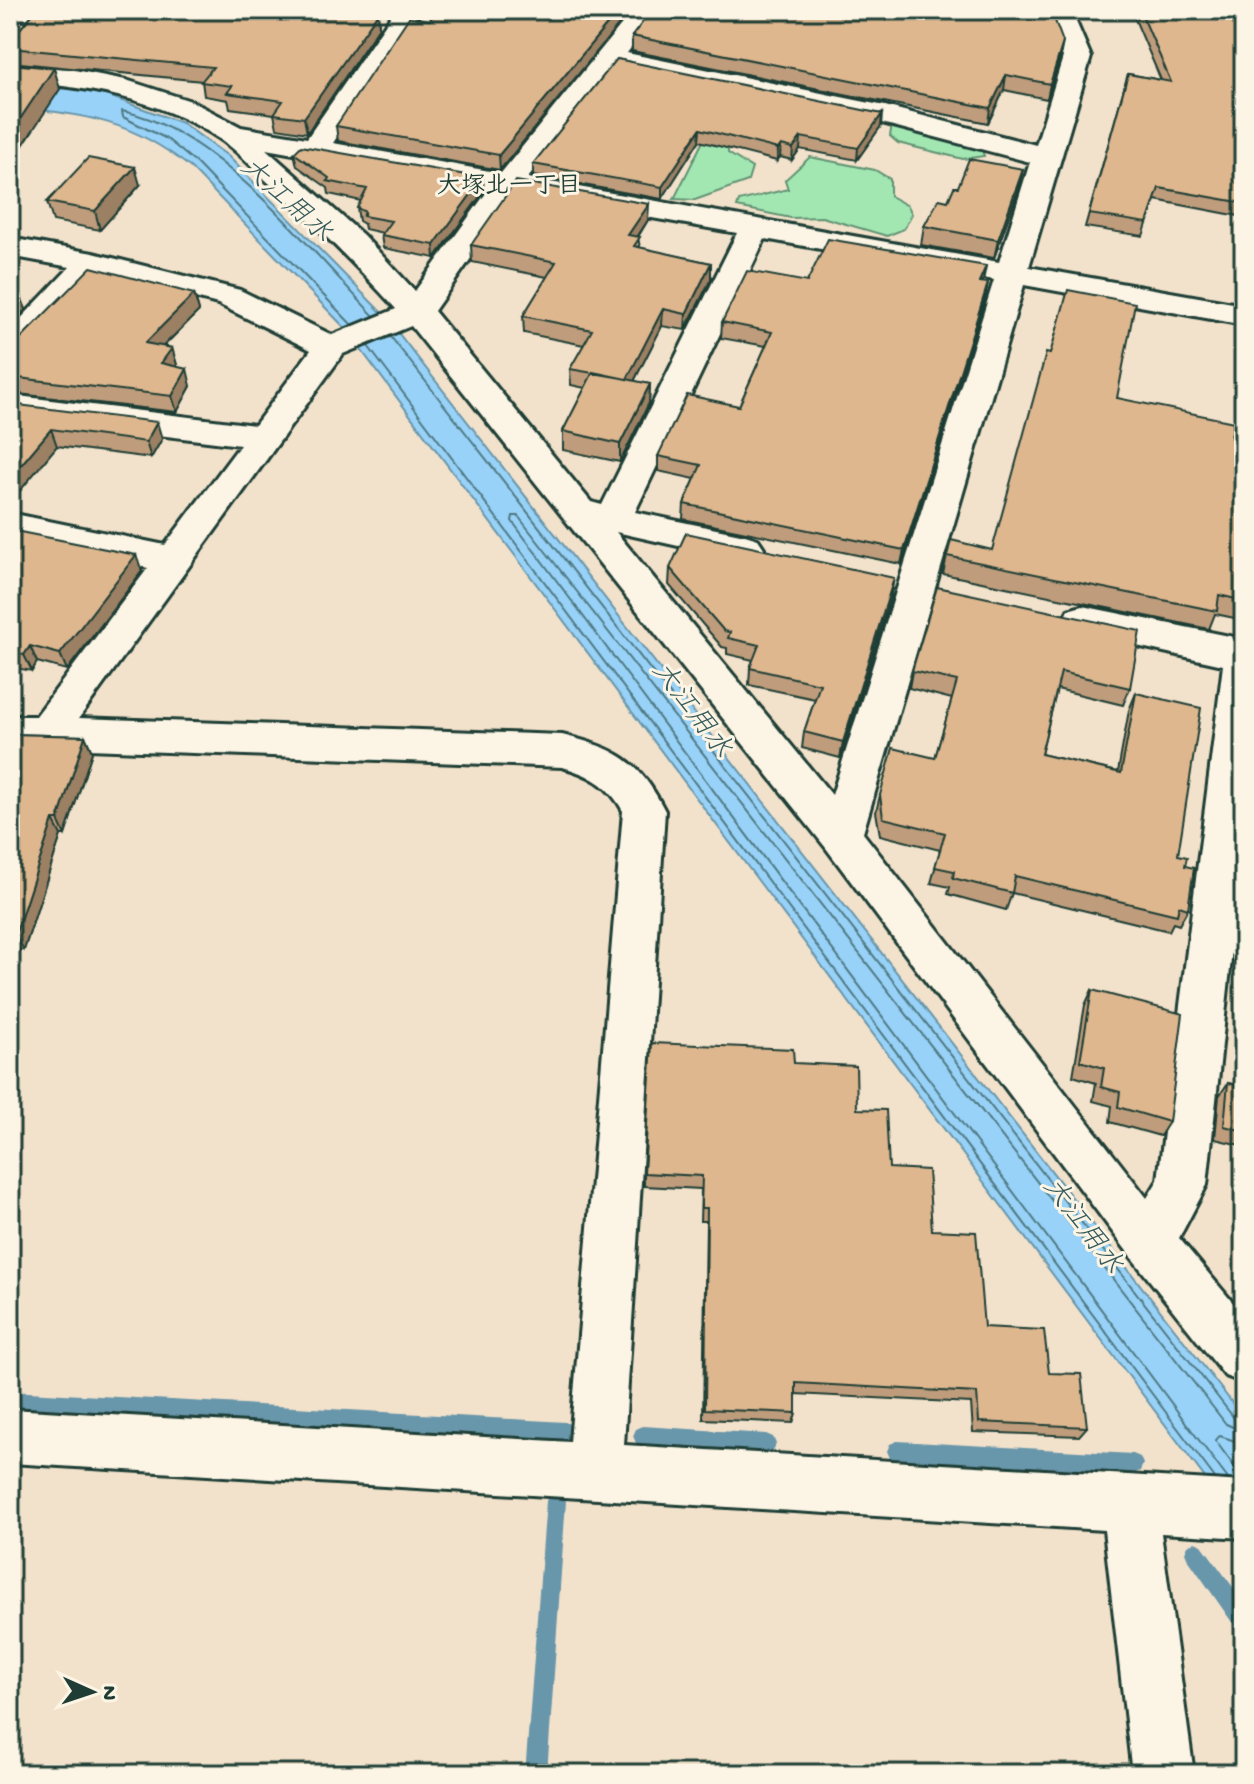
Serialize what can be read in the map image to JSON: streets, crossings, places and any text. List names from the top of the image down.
{
  "districts": ["大塚北一丁目"],
  "water": ["大江用水"],
  "north": "right"
}
